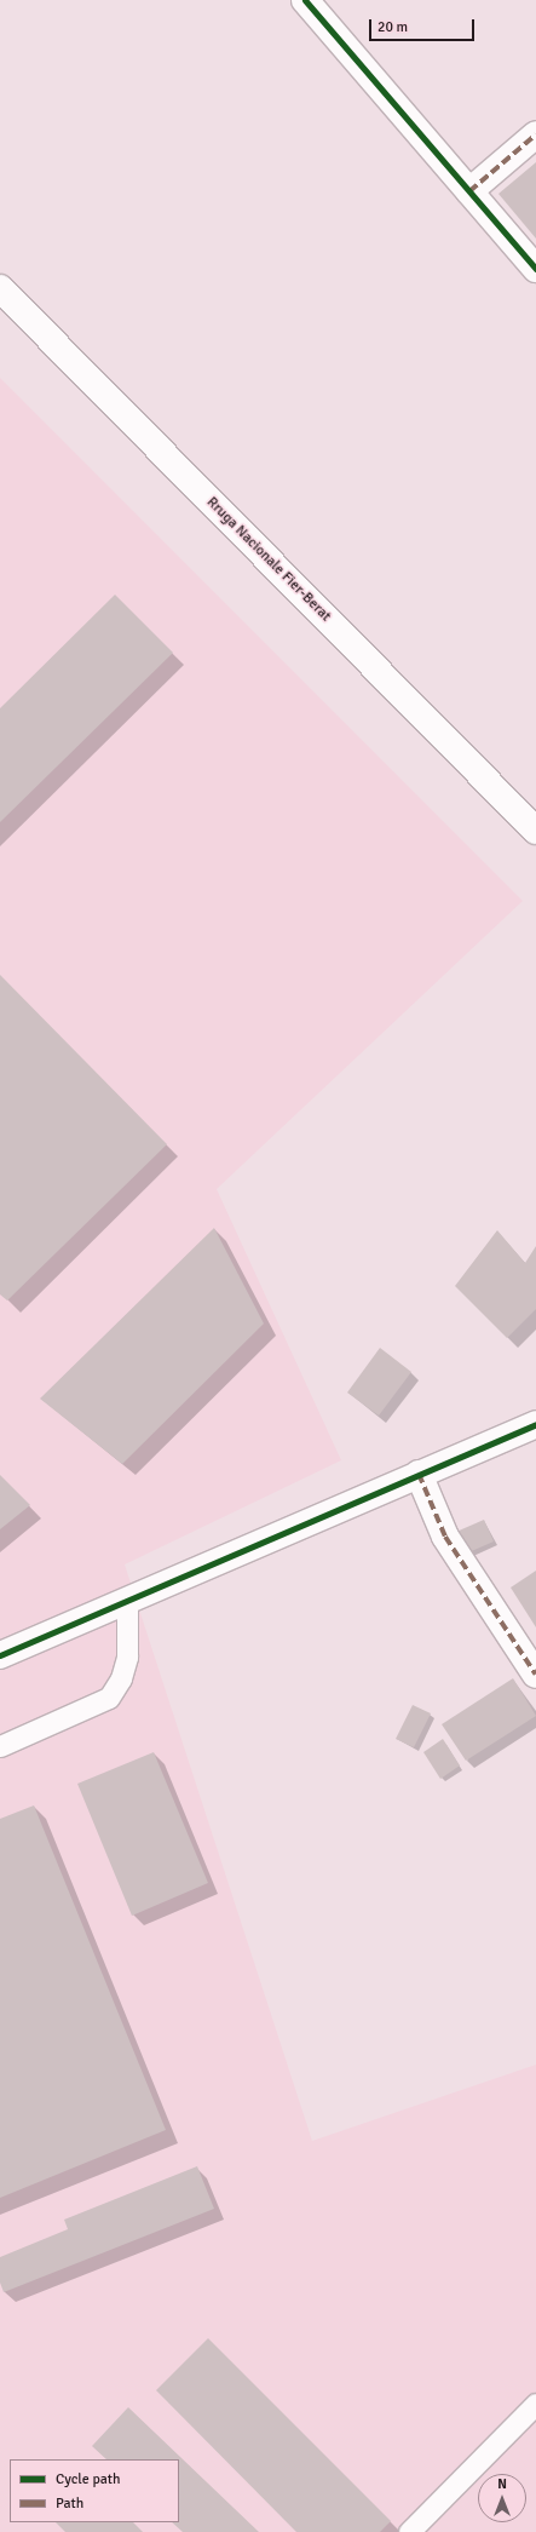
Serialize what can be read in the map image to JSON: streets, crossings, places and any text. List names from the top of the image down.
{
  "streets": {
    "street": ["Rruga Nacionale Fier-Berat"]
  },
  "legend": ["Cycle path", "Path"],
  "scale_bar": "20 m",
  "north": "top"
}
